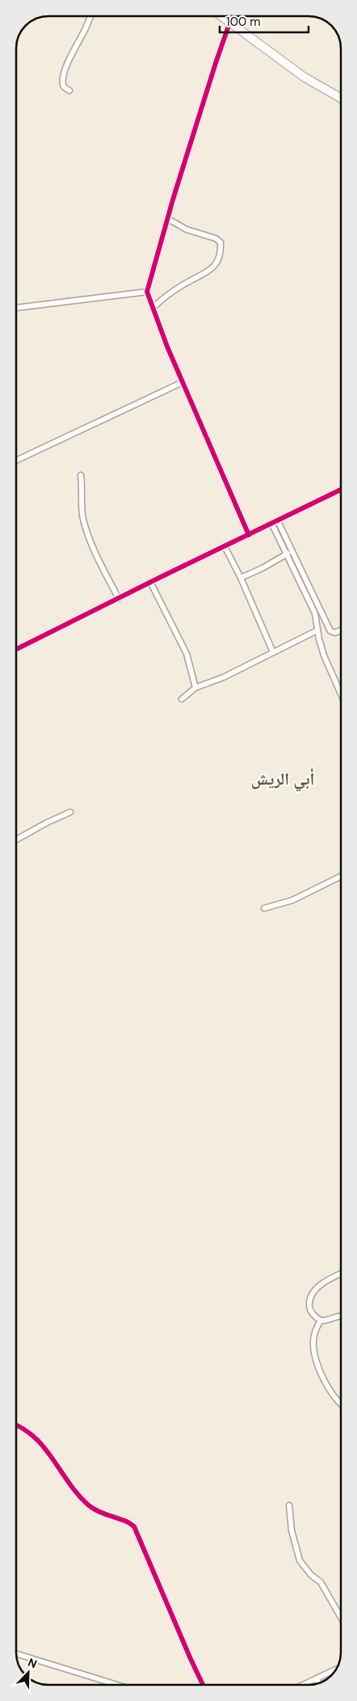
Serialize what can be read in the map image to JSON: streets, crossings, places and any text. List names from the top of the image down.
{
  "districts": ["أبي الريش"],
  "scale_bar": "100 m",
  "north": "top right"
}
